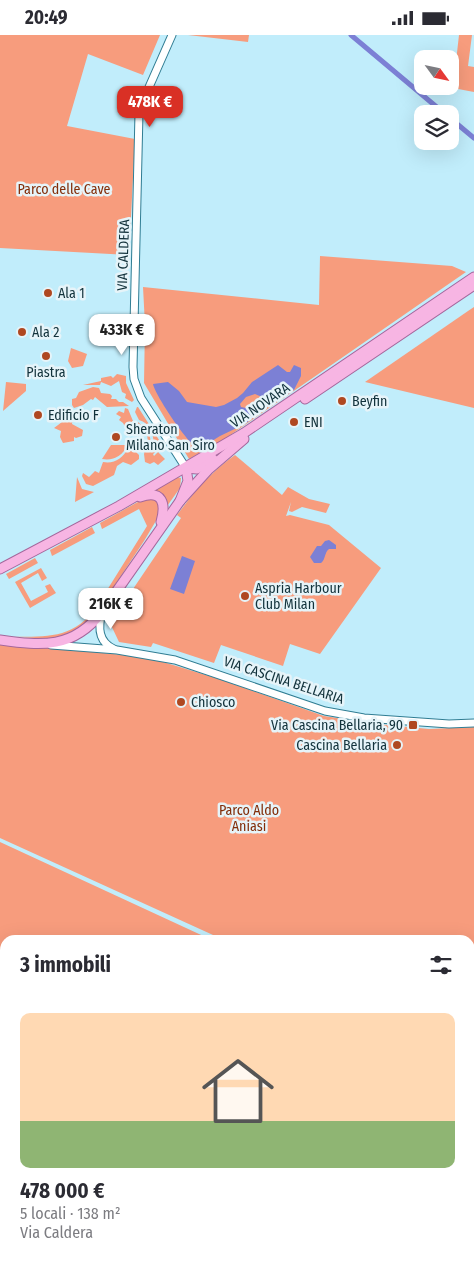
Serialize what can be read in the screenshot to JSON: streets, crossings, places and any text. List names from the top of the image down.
{
  "streets": {
    "main road": ["VIA NOVARA", "VIA CASCINA BELLARIA"],
    "street": ["VIA CALDERA"]
  },
  "crossings": [
    ["VIA CALDERA", "VIA NOVARA"],
    ["VIA NOVARA", "VIA CASCINA BELLARIA"]
  ],
  "parks": ["Parco delle Cave", "Parco Aldo Aniasi"],
  "places": {
    "other": [
      "Ala 1",
      "Ala 2",
      "Piastra",
      "Beyfin",
      "Edificio F",
      "ENI",
      "Sheraton Milano San Siro",
      "Aspria Harbour Club Milan",
      "Chiosco",
      "Cascina Bellaria"
    ],
    "transit": ["Via Cascina Bellaria, 90"]
  },
  "north": "bottom right",
  "page": {
    "status": "20:49",
    "price": ["478K €", "433K €", "216K €"],
    "heading": "3 immobili",
    "list": [
      {
        "name": "478 000 €",
        "note": "5 locali · 138 m² · Via Caldera"
      }
    ]
  }
}
